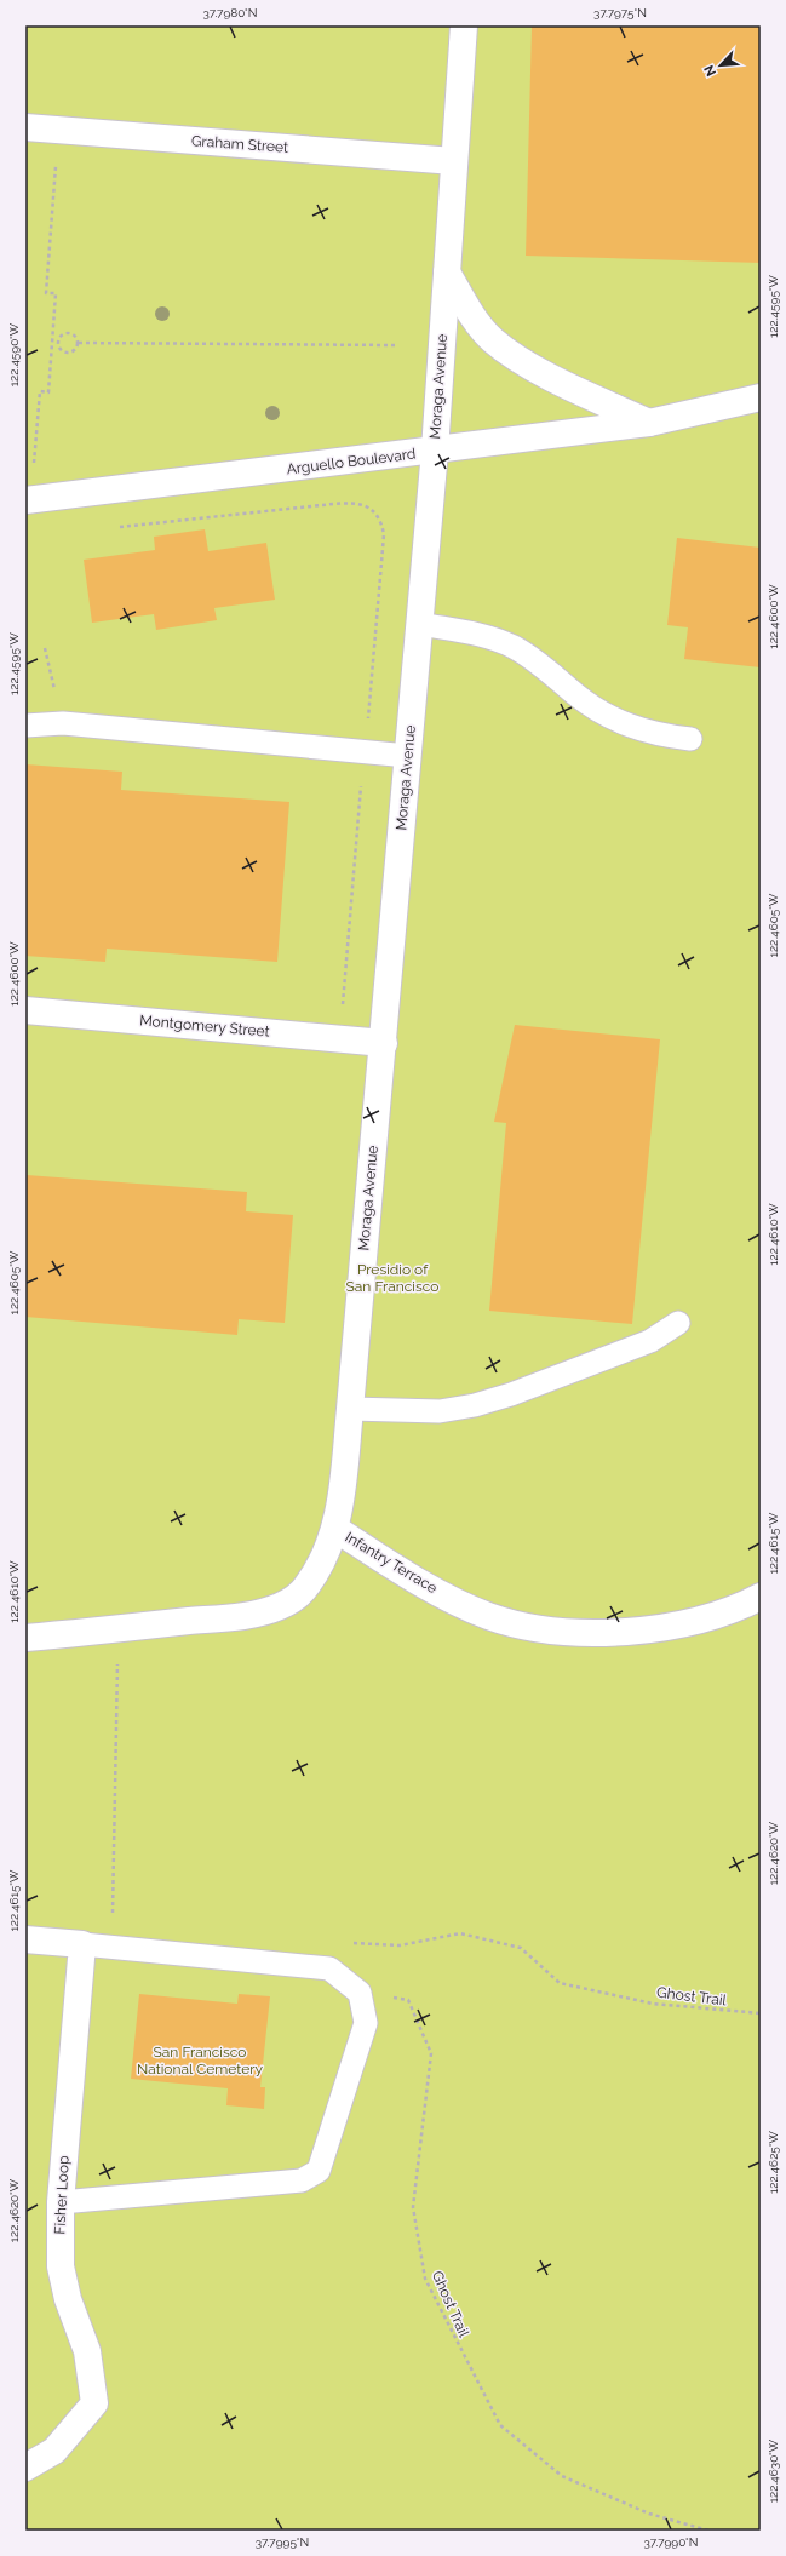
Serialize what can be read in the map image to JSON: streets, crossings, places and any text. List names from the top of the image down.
{
  "streets": {
    "street": [
      "Graham Street",
      "Moraga Avenue",
      "Arguello Boulevard",
      "Montgomery Street",
      "Infantry Terrace",
      "Fisher Loop"
    ],
    "path": ["Ghost Trail"]
  },
  "crossings": [
    ["Graham Street", "Moraga Avenue"],
    ["Moraga Avenue", "Arguello Boulevard"],
    ["Moraga Avenue", "Montgomery Street"],
    ["Moraga Avenue", "Infantry Terrace"]
  ],
  "parks": ["Presidio of San Francisco", "San Francisco National Cemetery"],
  "north": "bottom left",
  "coordinates": [
    "37.7980°N",
    "37.7975°N",
    "122.4595°W",
    "122.4590°W",
    "122.4600°W",
    "122.4605°W",
    "122.4610°W",
    "122.4615°W",
    "122.4620°W",
    "122.4625°W",
    "122.4630°W",
    "37.7995°N",
    "37.7990°N"
  ]
}
